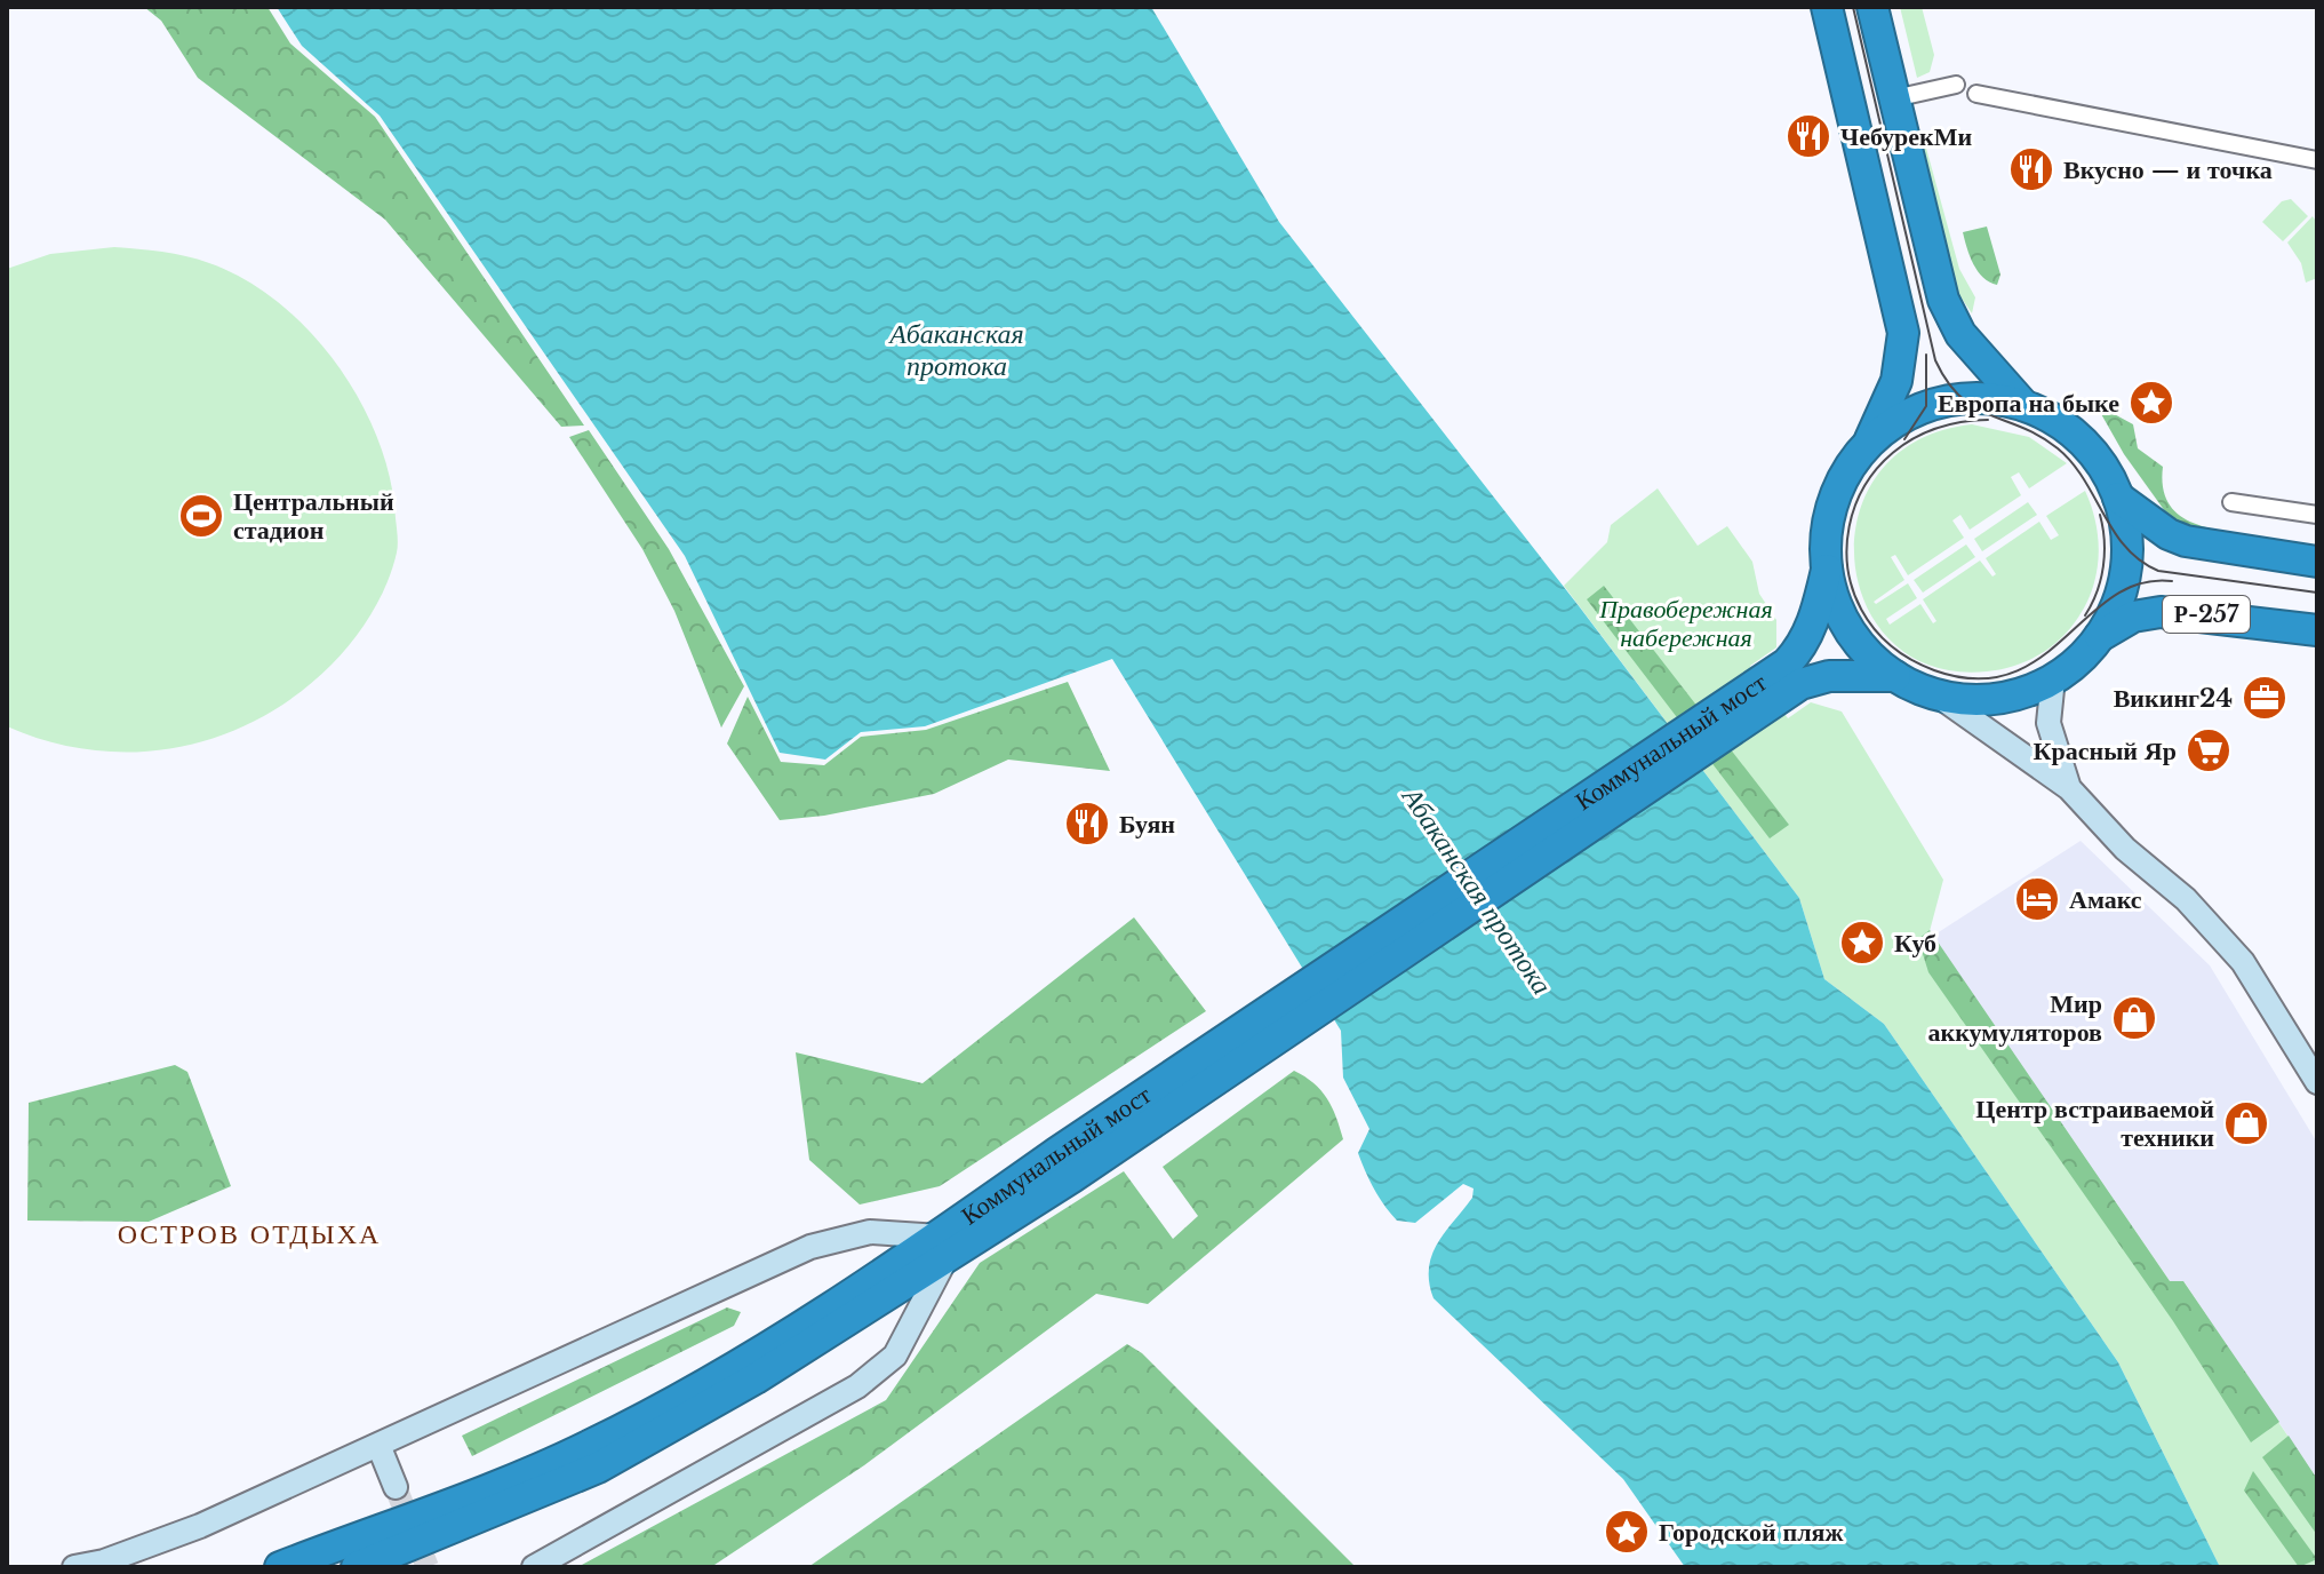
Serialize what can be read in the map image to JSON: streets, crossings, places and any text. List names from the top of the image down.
{
  "streets": {
    "highway": ["Р-257", "Коммунальный мост"]
  },
  "districts": ["ОСТРОВ ОТДЫХА"],
  "water": ["Абаканская протока"],
  "parks": ["Правобережная набережная"],
  "places": {
    "restaurant": ["ЧебурекМи", "Вкусно — и точка", "Буян"],
    "place": ["Европа на быке", "Куб", "Городской пляж"],
    "sports": ["Центральный стадион"],
    "office": ["Викинг24"],
    "supermarket": ["Красный Яр"],
    "hotel": ["Амакс"],
    "shop": ["Мир аккумуляторов", "Центр встраиваемой техники"]
  }
}
